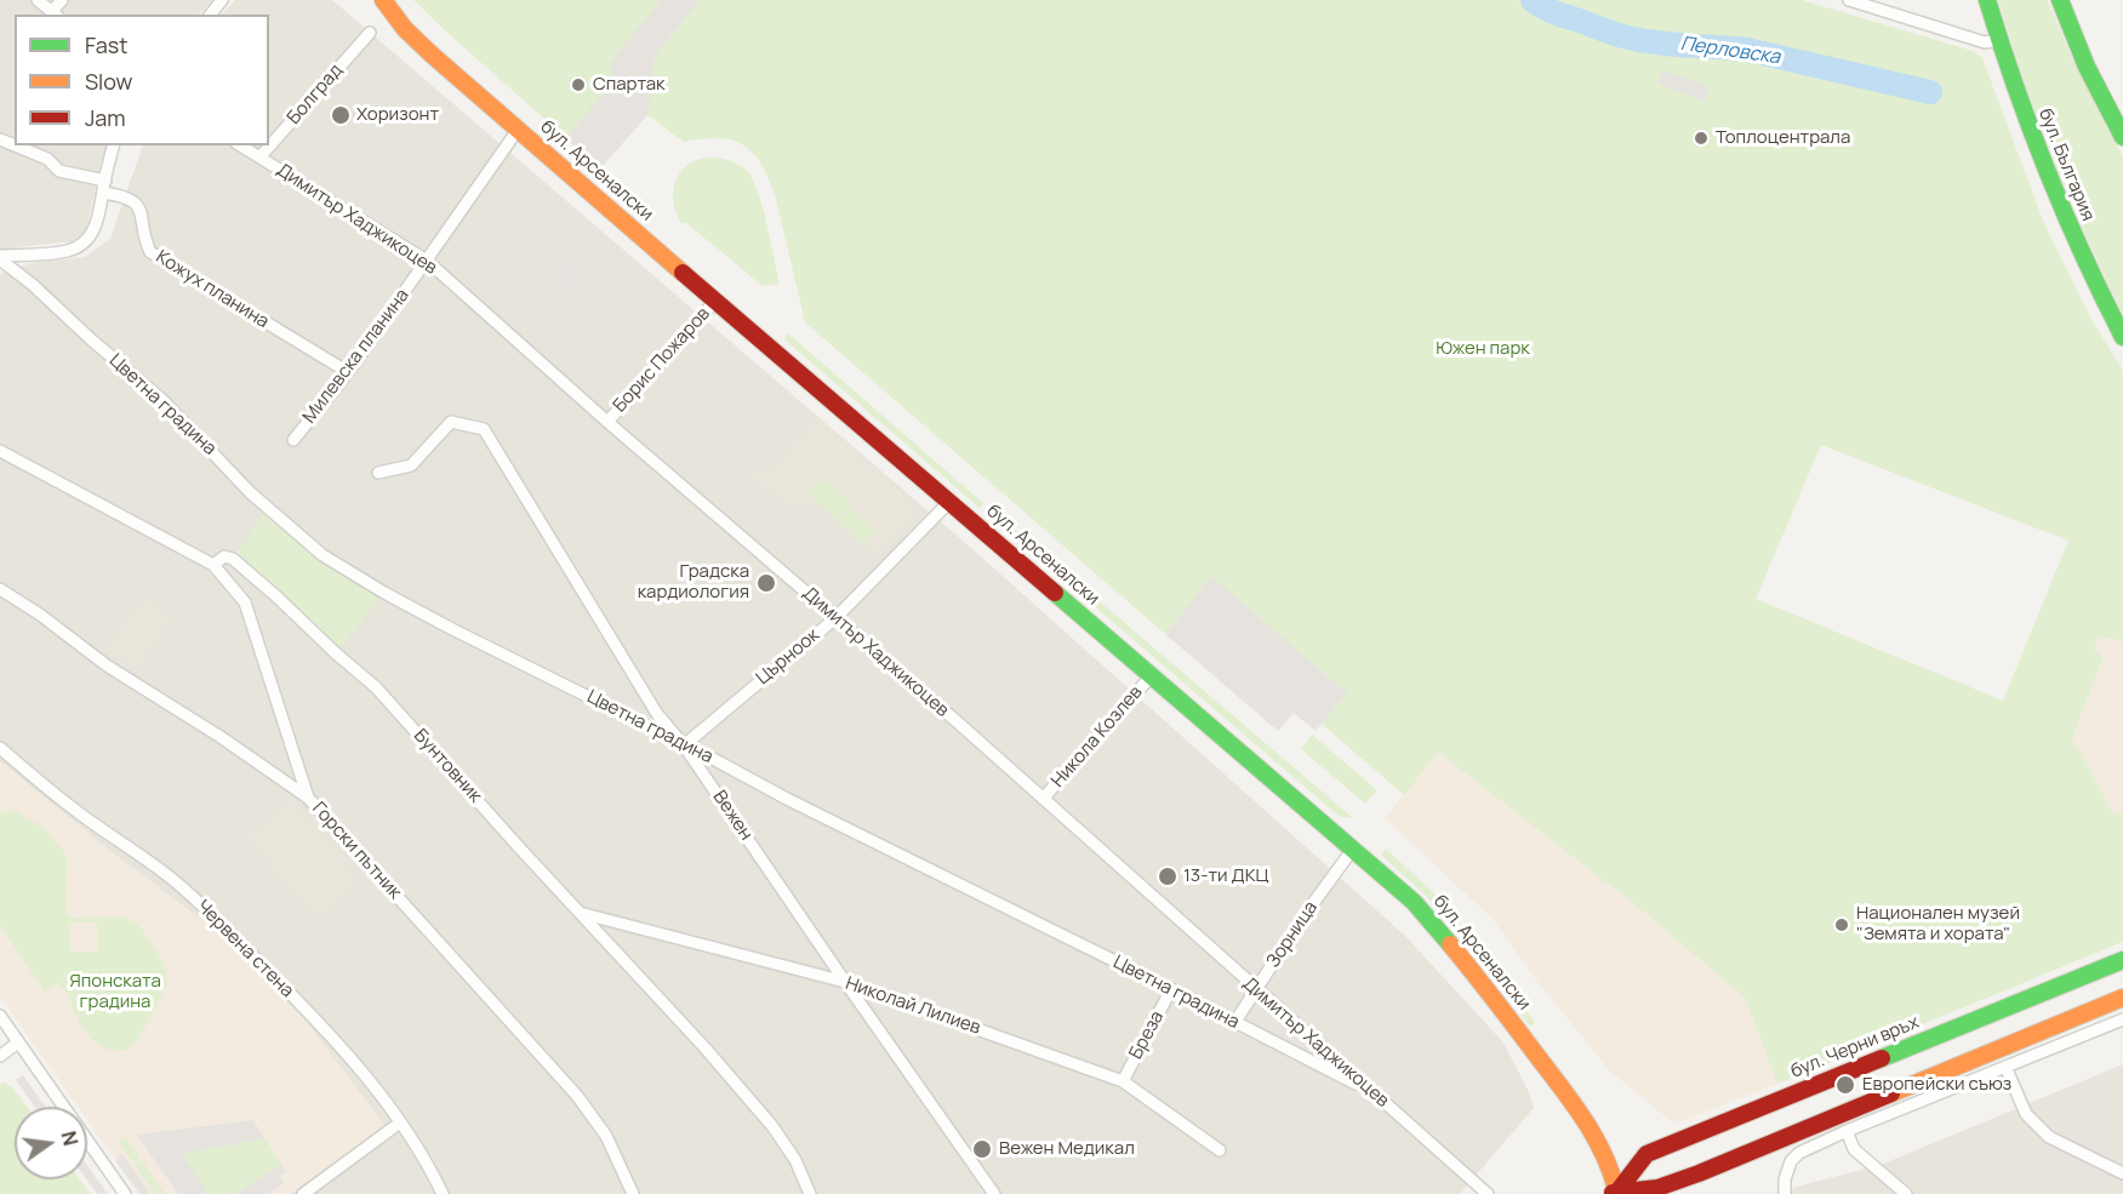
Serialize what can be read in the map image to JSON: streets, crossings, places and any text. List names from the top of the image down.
{
  "streets": {
    "street": [
      "Болград",
      "бул. България",
      "бул. Арсеналски",
      "Димитър Хаджикоцев",
      "Кожух планина",
      "Милевска планина",
      "Борис Пожаров",
      "Цветна градина",
      "Църноок",
      "Никола Козлев",
      "Бунтовник",
      "Вежен",
      "Горски пътник",
      "Зорница",
      "Червена стена",
      "Николай Лилиев",
      "Бреза",
      "бул. Черни връх"
    ]
  },
  "crossings": [
    ["Болград", "Димитър Хаджикоцев"],
    ["бул. Арсеналски", "Милевска планина"],
    ["бул. Арсеналски", "Борис Пожаров"],
    ["бул. Арсеналски", "Църноок"],
    ["бул. Арсеналски", "Никола Козлев"],
    ["бул. Арсеналски", "Зорница"],
    ["бул. Арсеналски", "бул. Черни връх"],
    ["Димитър Хаджикоцев", "Милевска планина"],
    ["Димитър Хаджикоцев", "Борис Пожаров"],
    ["Димитър Хаджикоцев", "Цветна градина"],
    ["Димитър Хаджикоцев", "Църноок"],
    ["Димитър Хаджикоцев", "Никола Козлев"],
    ["Димитър Хаджикоцев", "Зорница"],
    ["Кожух планина", "Милевска планина"],
    ["Цветна градина", "Църноок"],
    ["Цветна градина", "Вежен"],
    ["Цветна градина", "Зорница"],
    ["Цветна градина", "Бреза"],
    ["Църноок", "Вежен"],
    ["Бунтовник", "Николай Лилиев"],
    ["Вежен", "Николай Лилиев"],
    ["Николай Лилиев", "Бреза"]
  ],
  "water": ["Перловска"],
  "parks": ["Южен парк", "Японската градина"],
  "places": [
    "Спартак",
    "Хоризонт",
    "Топлоцентрала",
    "Градска кардиология",
    "13-ти ДКЦ",
    "Национален музей \"Земята и хората\"",
    "Европейски съюз",
    "Вежен Медикал"
  ],
  "legend": ["Fast", "Slow", "Jam"],
  "north": "right"
}
